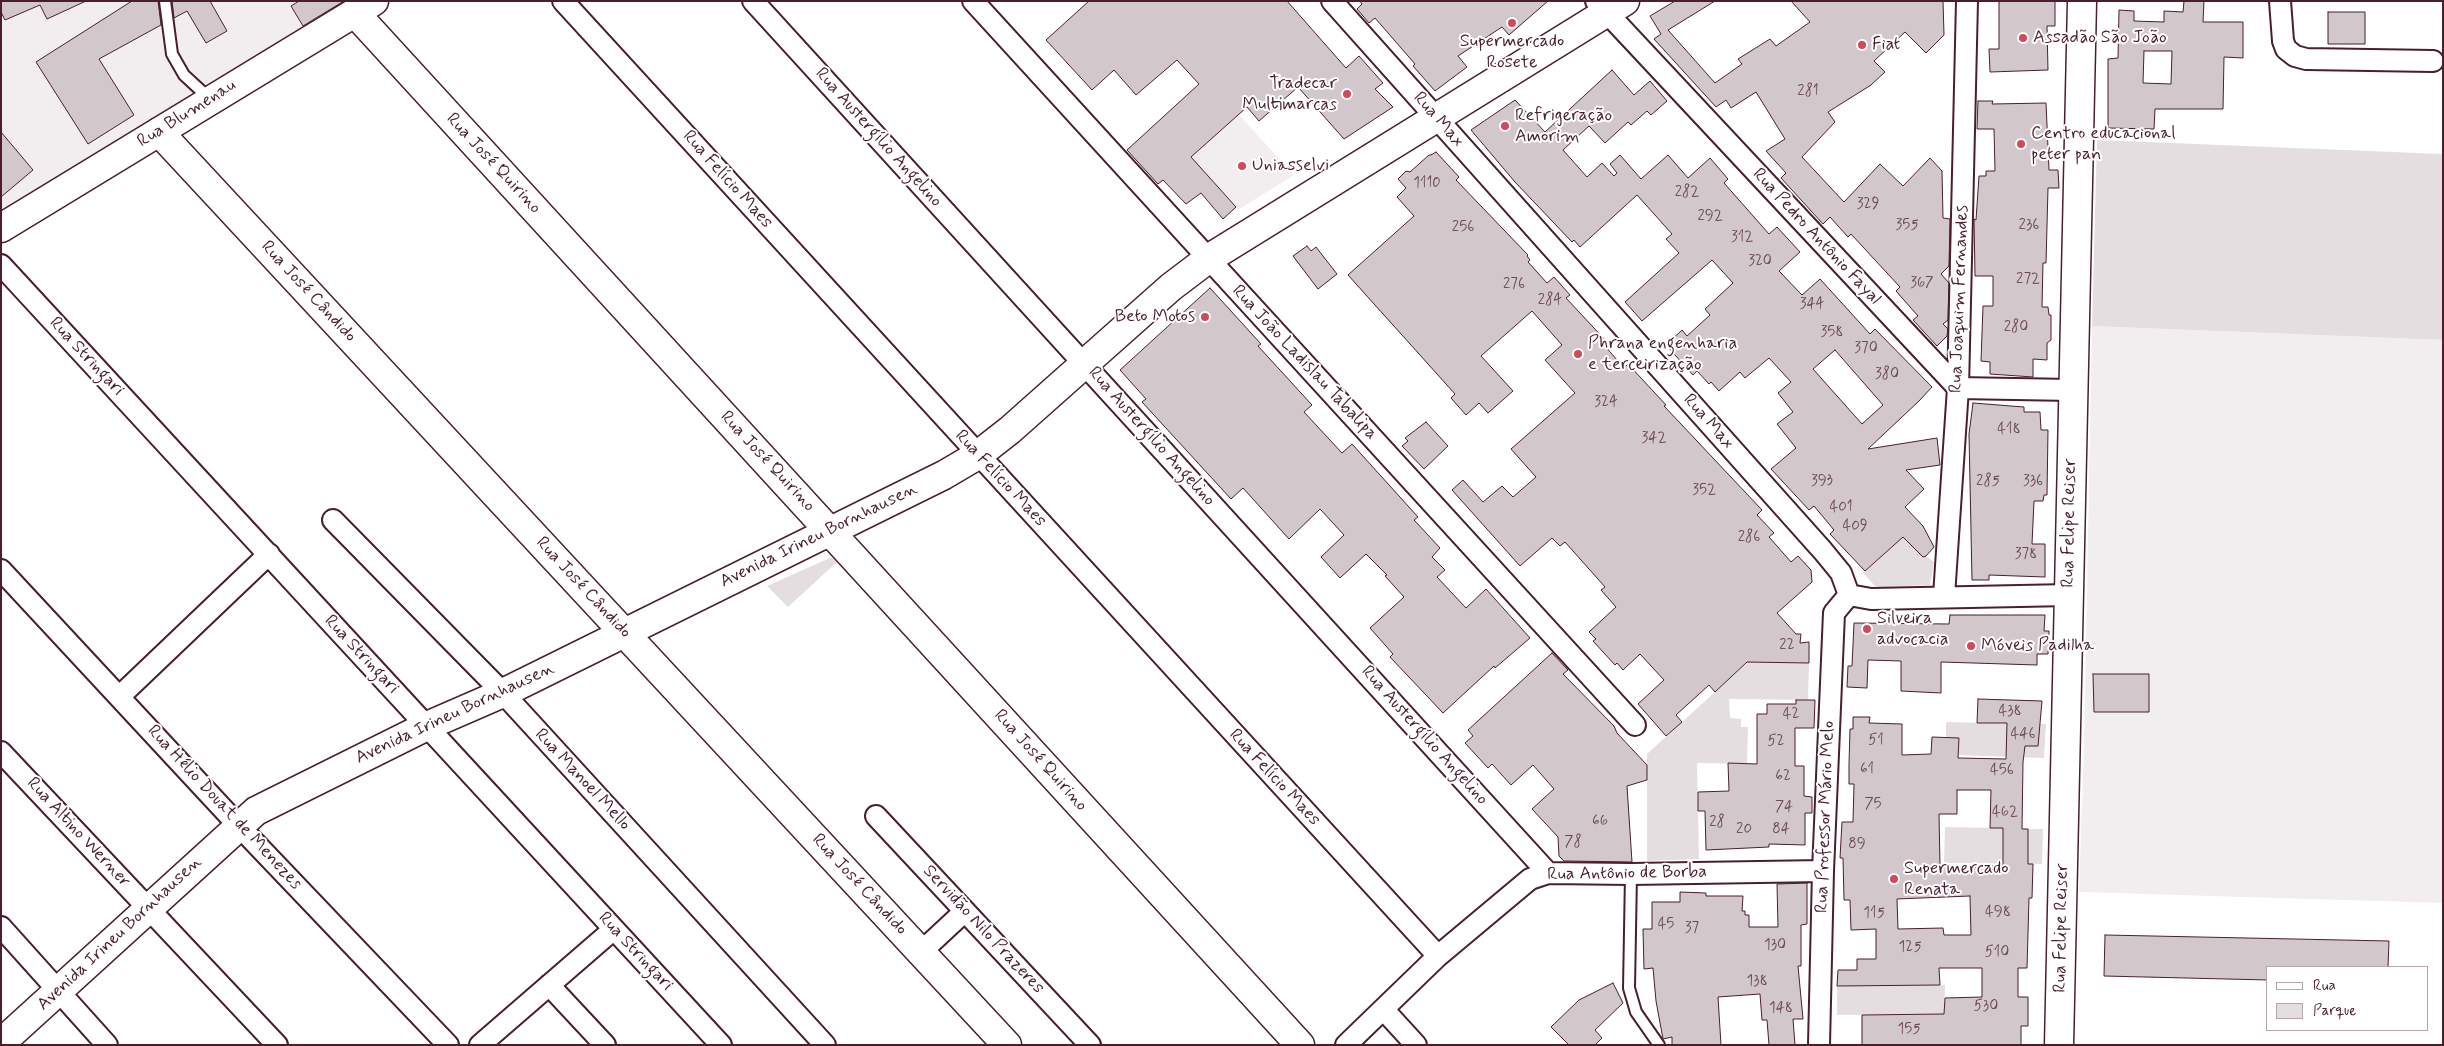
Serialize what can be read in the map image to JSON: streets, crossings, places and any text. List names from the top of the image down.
{
  "streets": {
    "main road": [
      "Rua Blumenau",
      "Rua José Quirino",
      "Rua José Cândido",
      "Rua Felipe Reiser",
      "Avenida Irineu Bornhausen"
    ],
    "street": [
      "Rua Max",
      "Rua Austergílio Angelino",
      "Rua Felício Maes",
      "Rua Pedro Antônio Fayal",
      "Rua Joaquim Fernandes",
      "Rua Stringari",
      "Rua João Ladislau Tabalipa",
      "Rua Manoel Mello",
      "Rua Hélio Douat de Menezes",
      "Rua Professor Mário Melo",
      "Rua Altino Werner",
      "Rua Antônio de Borba",
      "Servidão Nilo Prazeres"
    ]
  },
  "crossings": [
    ["Rua Blumenau", "Rua José Quirino"],
    ["Rua Blumenau", "Rua José Cândido"],
    ["Rua Max", "Avenida Irineu Bornhausen"],
    ["Rua Max", "Rua Professor Mário Melo"],
    ["Rua Austergílio Angelino", "Avenida Irineu Bornhausen"],
    ["Rua Austergílio Angelino", "Rua Antônio de Borba"],
    ["Rua José Quirino", "Avenida Irineu Bornhausen"],
    ["Rua Felício Maes", "Avenida Irineu Bornhausen"],
    ["Rua Felício Maes", "Rua Antônio de Borba"],
    ["Rua Pedro Antônio Fayal", "Rua Joaquim Fernandes"],
    ["Rua Pedro Antônio Fayal", "Avenida Irineu Bornhausen"],
    ["Rua José Cândido", "Avenida Irineu Bornhausen"],
    ["Rua Stringari", "Avenida Irineu Bornhausen"],
    ["Rua João Ladislau Tabalipa", "Avenida Irineu Bornhausen"],
    ["Avenida Irineu Bornhausen", "Rua Manoel Mello"],
    ["Avenida Irineu Bornhausen", "Rua Hélio Douat de Menezes"],
    ["Avenida Irineu Bornhausen", "Rua Altino Werner"],
    ["Rua Professor Mário Melo", "Rua Antônio de Borba"]
  ],
  "places": [
    "Supermercado Rosete",
    "Assadão São João",
    "Fiat",
    "Tradecar Multimarcas",
    "Refrigeração Amorim",
    "Centro educacional peter pan",
    "Uniasselvi",
    "Beto Motos",
    "Phrana engenharia e terceirização",
    "Silveira advocacia",
    "Móveis Padilha",
    "Supermercado Renata"
  ],
  "house_numbers": [
    "281",
    "1110",
    "282",
    "329",
    "292",
    "355",
    "236",
    "256",
    "312",
    "320",
    "272",
    "367",
    "276",
    "284",
    "344",
    "280",
    "358",
    "370",
    "380",
    "324",
    "418",
    "342",
    "393",
    "285",
    "336",
    "352",
    "401",
    "409",
    "286",
    "378",
    "22",
    "438",
    "42",
    "446",
    "51",
    "52",
    "61",
    "456",
    "62",
    "75",
    "74",
    "462",
    "66",
    "28",
    "20",
    "84",
    "78",
    "89",
    "498",
    "115",
    "45",
    "37",
    "130",
    "125",
    "510",
    "138",
    "530",
    "148",
    "155"
  ],
  "legend": ["Rua", "Parque"]
}
